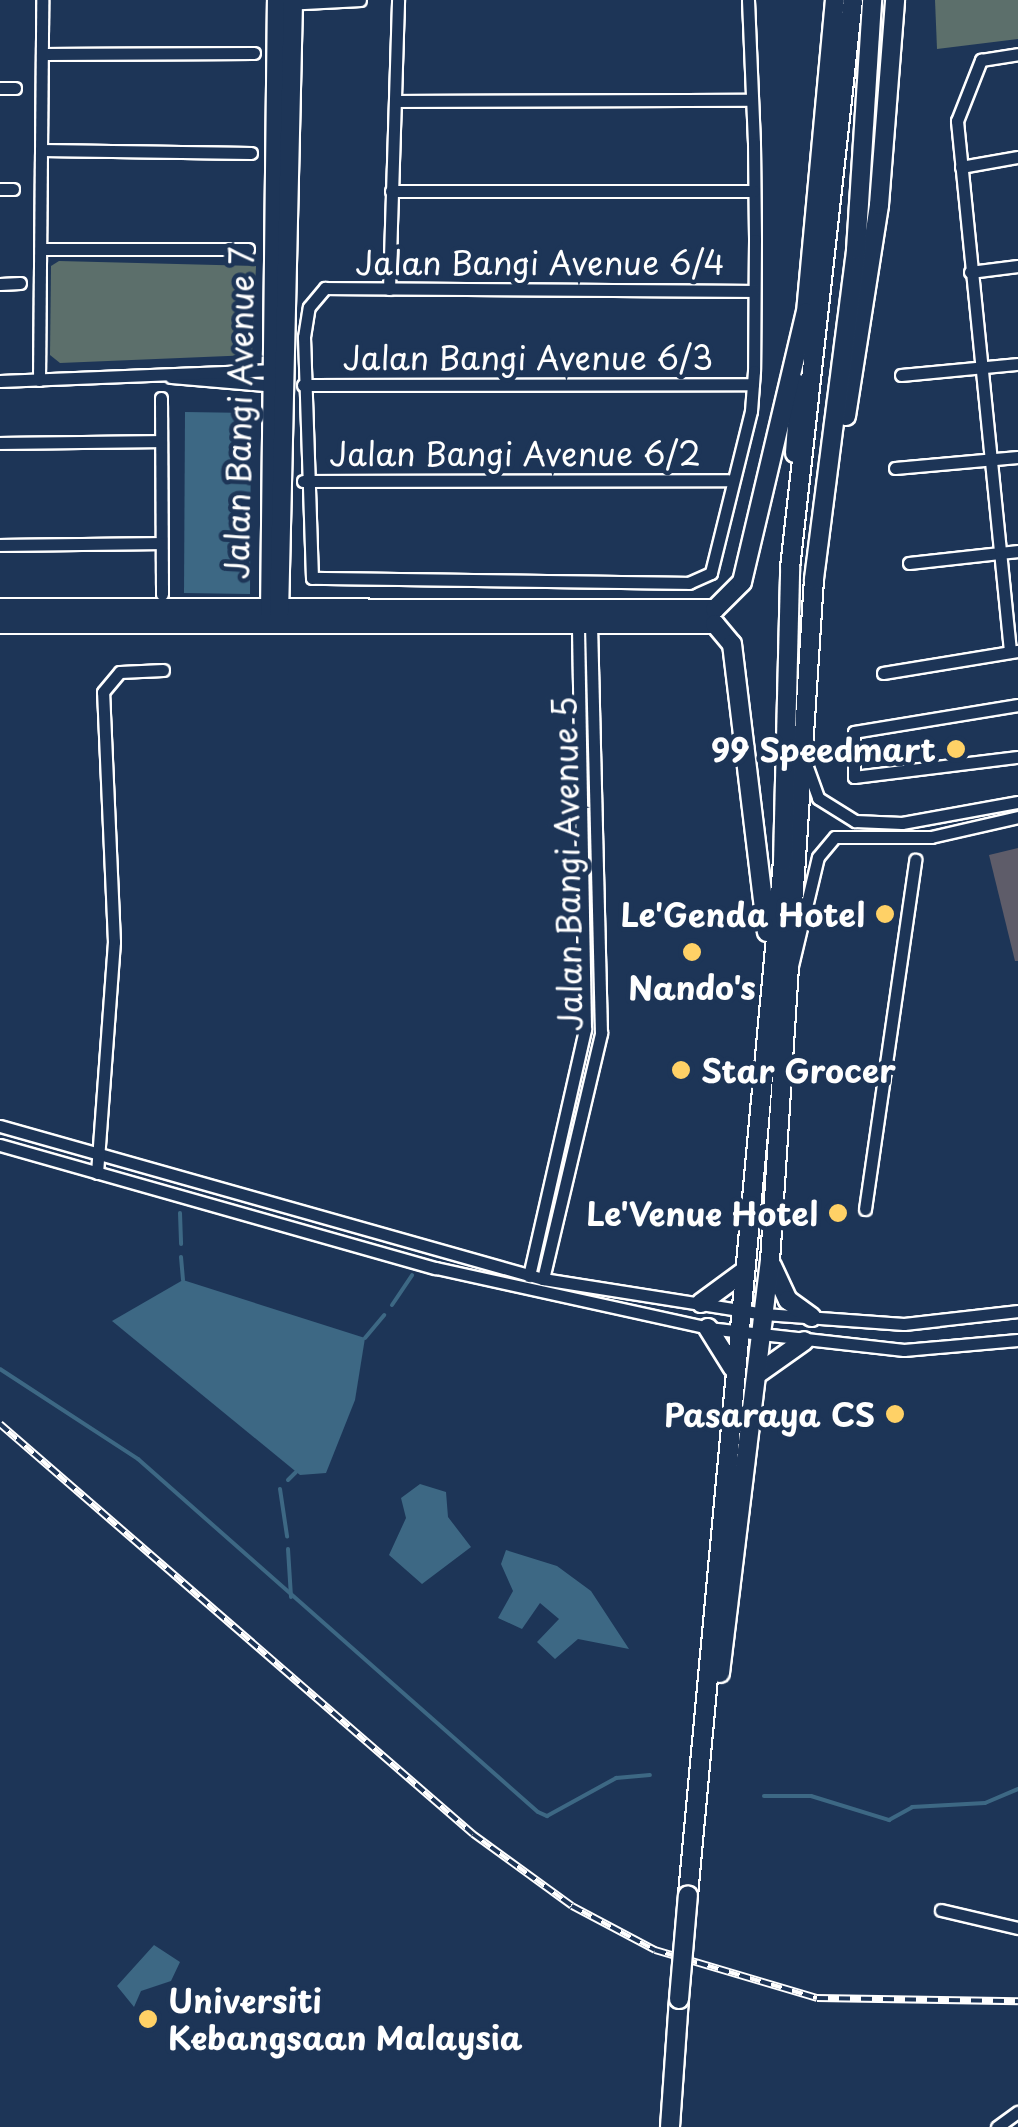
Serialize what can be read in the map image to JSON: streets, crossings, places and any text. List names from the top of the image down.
{
  "streets": {
    "main road": ["Jalan Bangi Avenue 7"],
    "street": [
      "Jalan Bangi Avenue 6/4",
      "Jalan Bangi Avenue 6/3",
      "Jalan Bangi Avenue 6/2",
      "Jalan Bangi Avenue 5"
    ]
  },
  "crossings": [
    ["Jalan Bangi Avenue 6/4", "Jalan Bangi Avenue 6/3"],
    ["Jalan Bangi Avenue 6/4", "Jalan Bangi Avenue 7"],
    ["Jalan Bangi Avenue 6/3", "Jalan Bangi Avenue 7"]
  ],
  "places": [
    "99 Speedmart",
    "Le'Genda Hotel",
    "Nando's",
    "Star Grocer",
    "Le'Venue Hotel",
    "Pasaraya CS",
    "Universiti Kebangsaan Malaysia"
  ]
}
